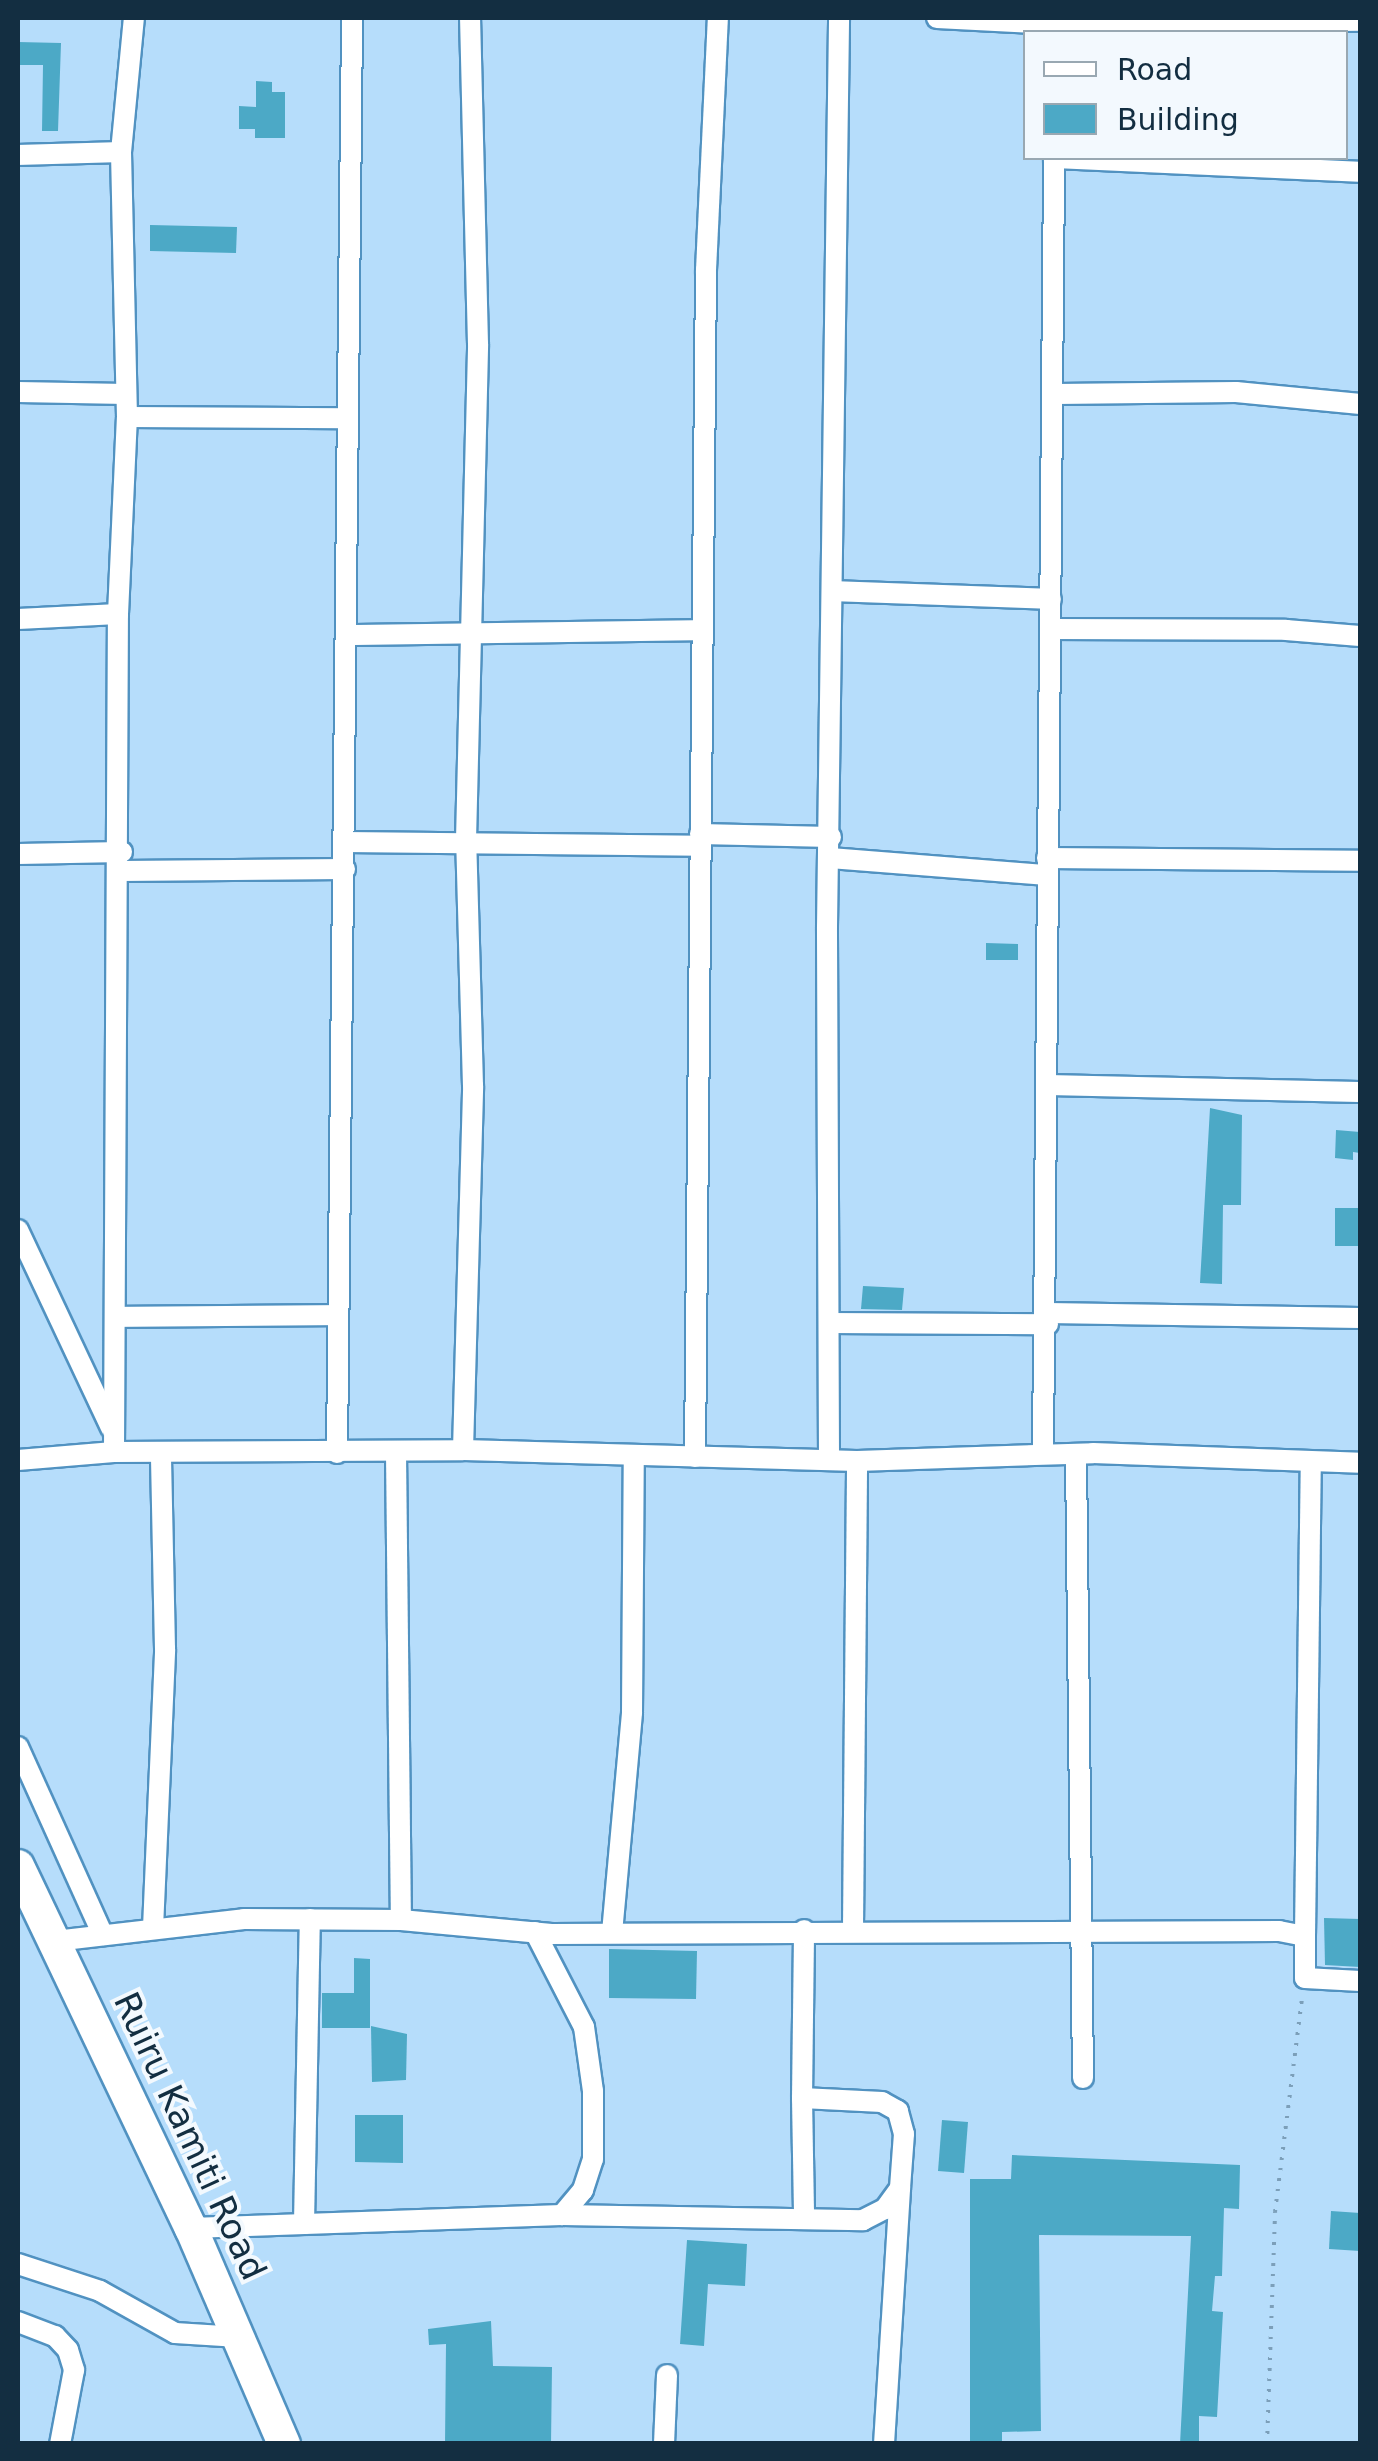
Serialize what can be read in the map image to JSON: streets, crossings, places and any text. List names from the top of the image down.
{
  "streets": {
    "main road": ["Ruiru Kamiti Road"]
  },
  "legend": ["Road", "Building"]
}
